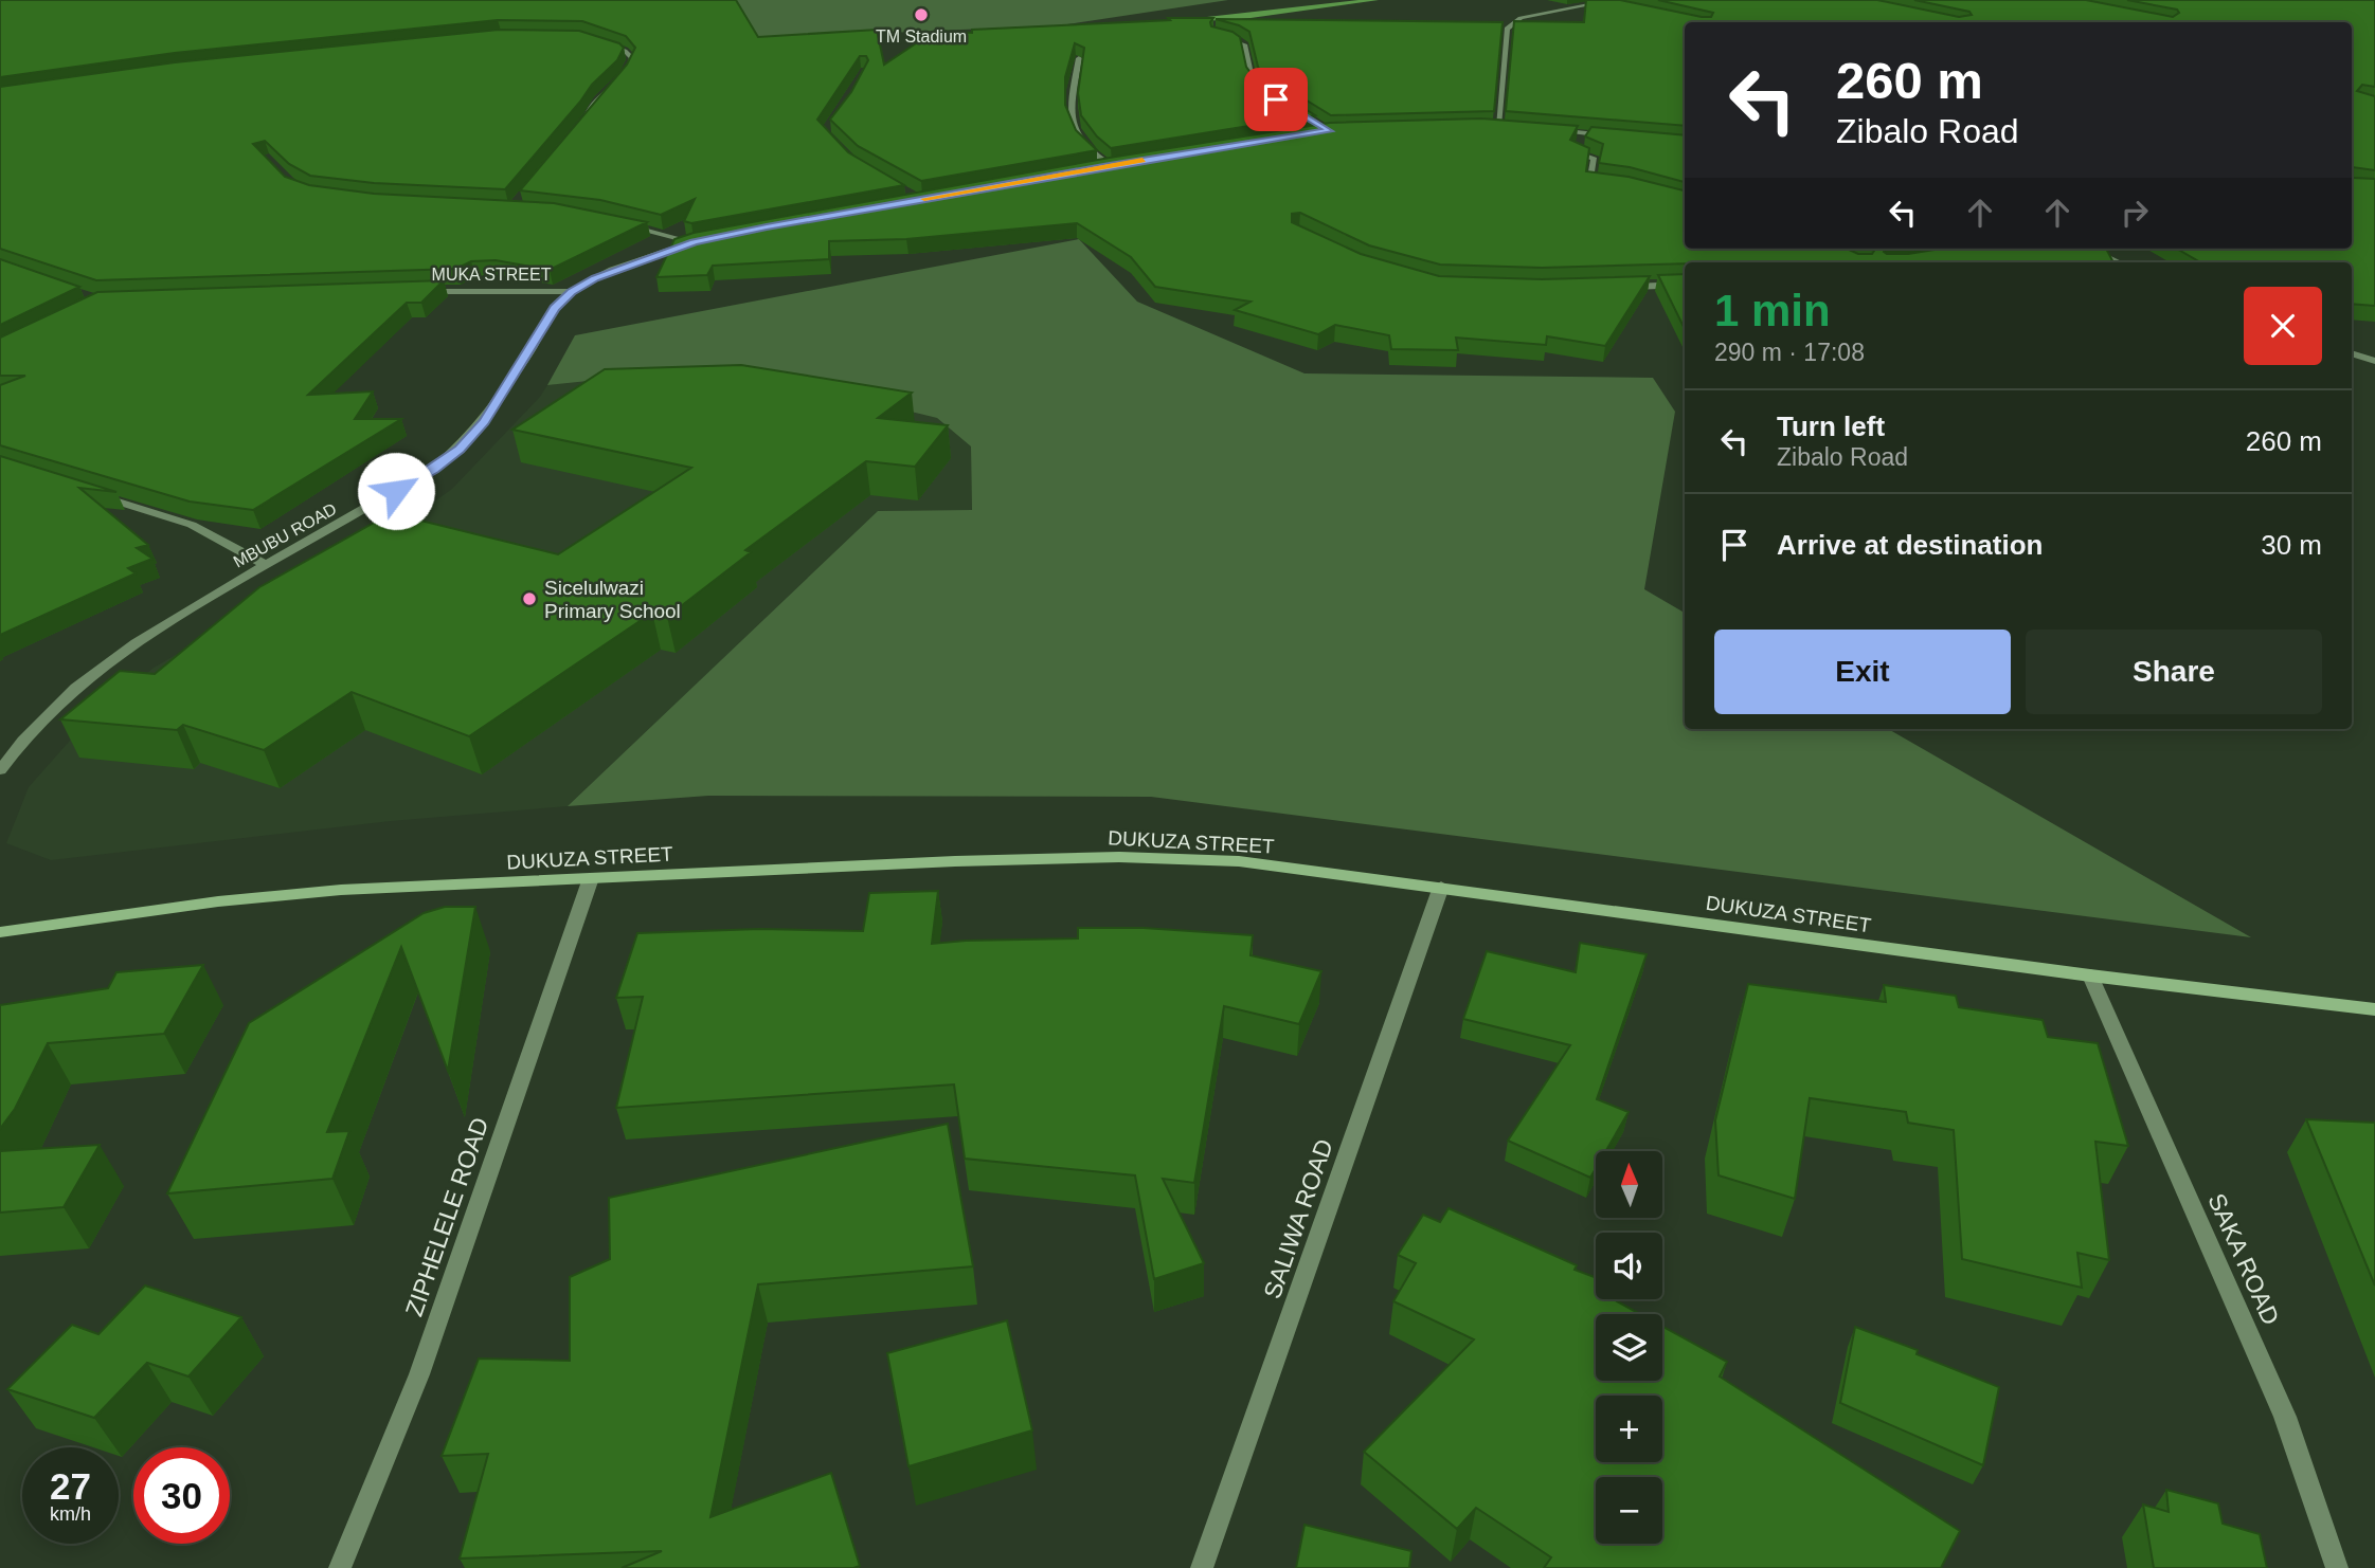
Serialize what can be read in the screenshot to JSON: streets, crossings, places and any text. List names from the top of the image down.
{
  "streets": {
    "main road": ["DUKUZA STREET"],
    "street": [
      "MUKA STREET",
      "MBUBU ROAD",
      "ZIPHELELE ROAD",
      "SALIWA ROAD",
      "SAKA ROAD"
    ]
  },
  "crossings": [
    ["MUKA STREET", "MBUBU ROAD"],
    ["DUKUZA STREET", "ZIPHELELE ROAD"],
    ["DUKUZA STREET", "SALIWA ROAD"],
    ["DUKUZA STREET", "SAKA ROAD"]
  ],
  "places": ["TM Stadium", "Sicelulwazi Primary School"],
  "north": "top",
  "page": {
    "turn": ["260 m", "Zibalo Road"],
    "heading": ["1 min", "290 m · 17:08"],
    "list": [
      {
        "name": "Turn left",
        "note": "Zibalo Road",
        "value": "260 m"
      },
      {
        "name": "Arrive at destination",
        "value": "30 m"
      }
    ],
    "buttons": ["Exit", "Share"],
    "map_buttons": ["+", "−"],
    "speed": "27 km/h",
    "limit": "30"
  }
}
